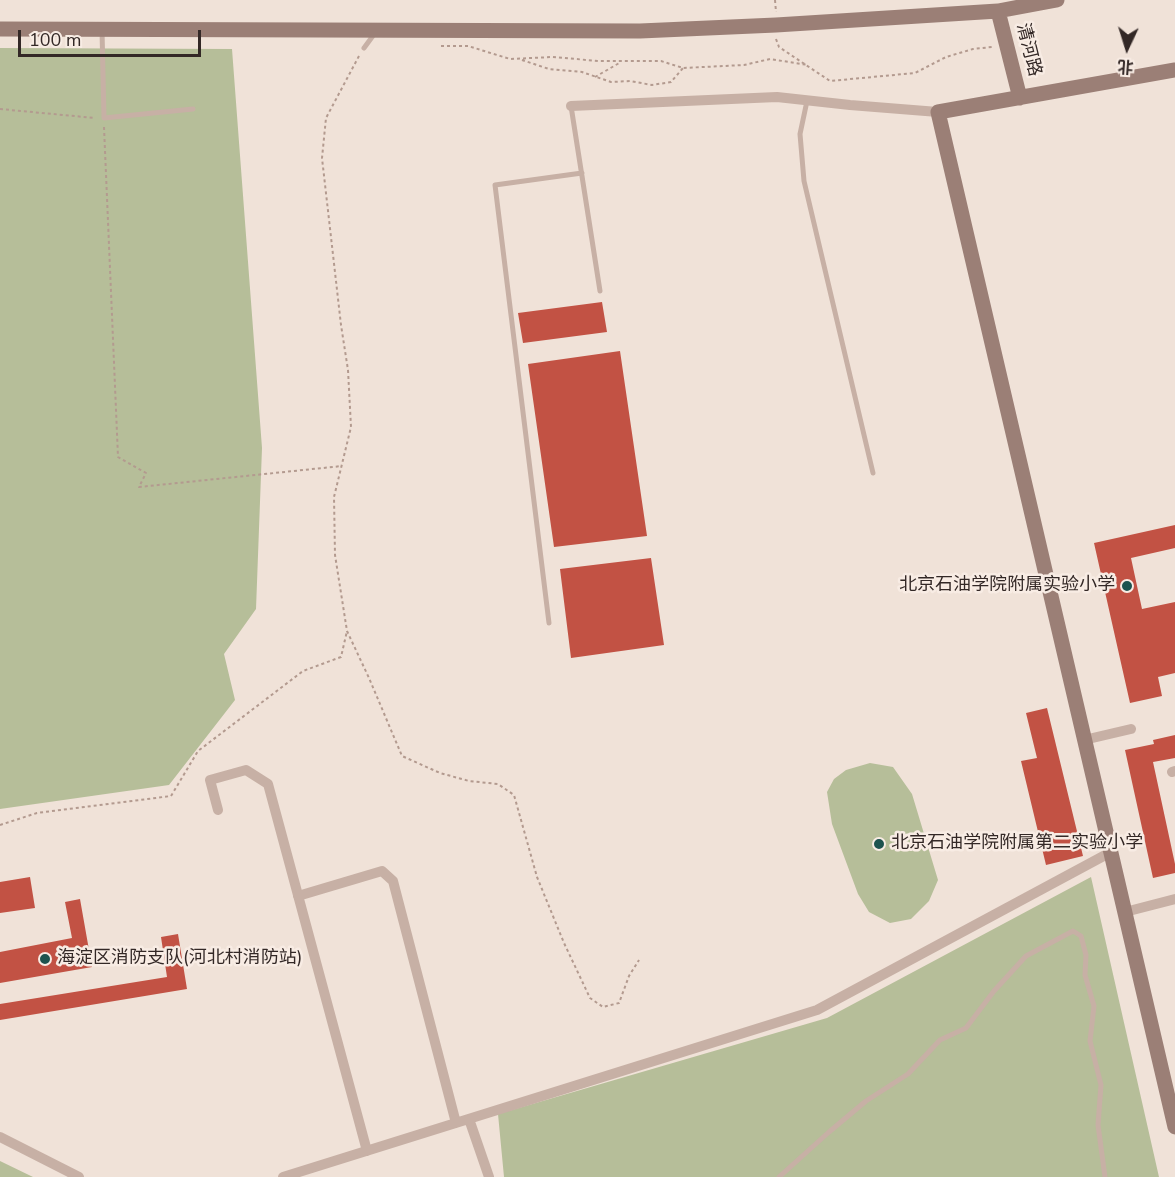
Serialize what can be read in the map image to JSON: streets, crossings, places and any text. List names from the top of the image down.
{
  "streets": {
    "street": ["清河路"]
  },
  "places": ["北京石油学院附属实验小学", "北京石油学院附属第二实验小学", "海淀区消防支队(河北村消防站)"],
  "scale_bar": "100 m",
  "north": "bottom"
}
